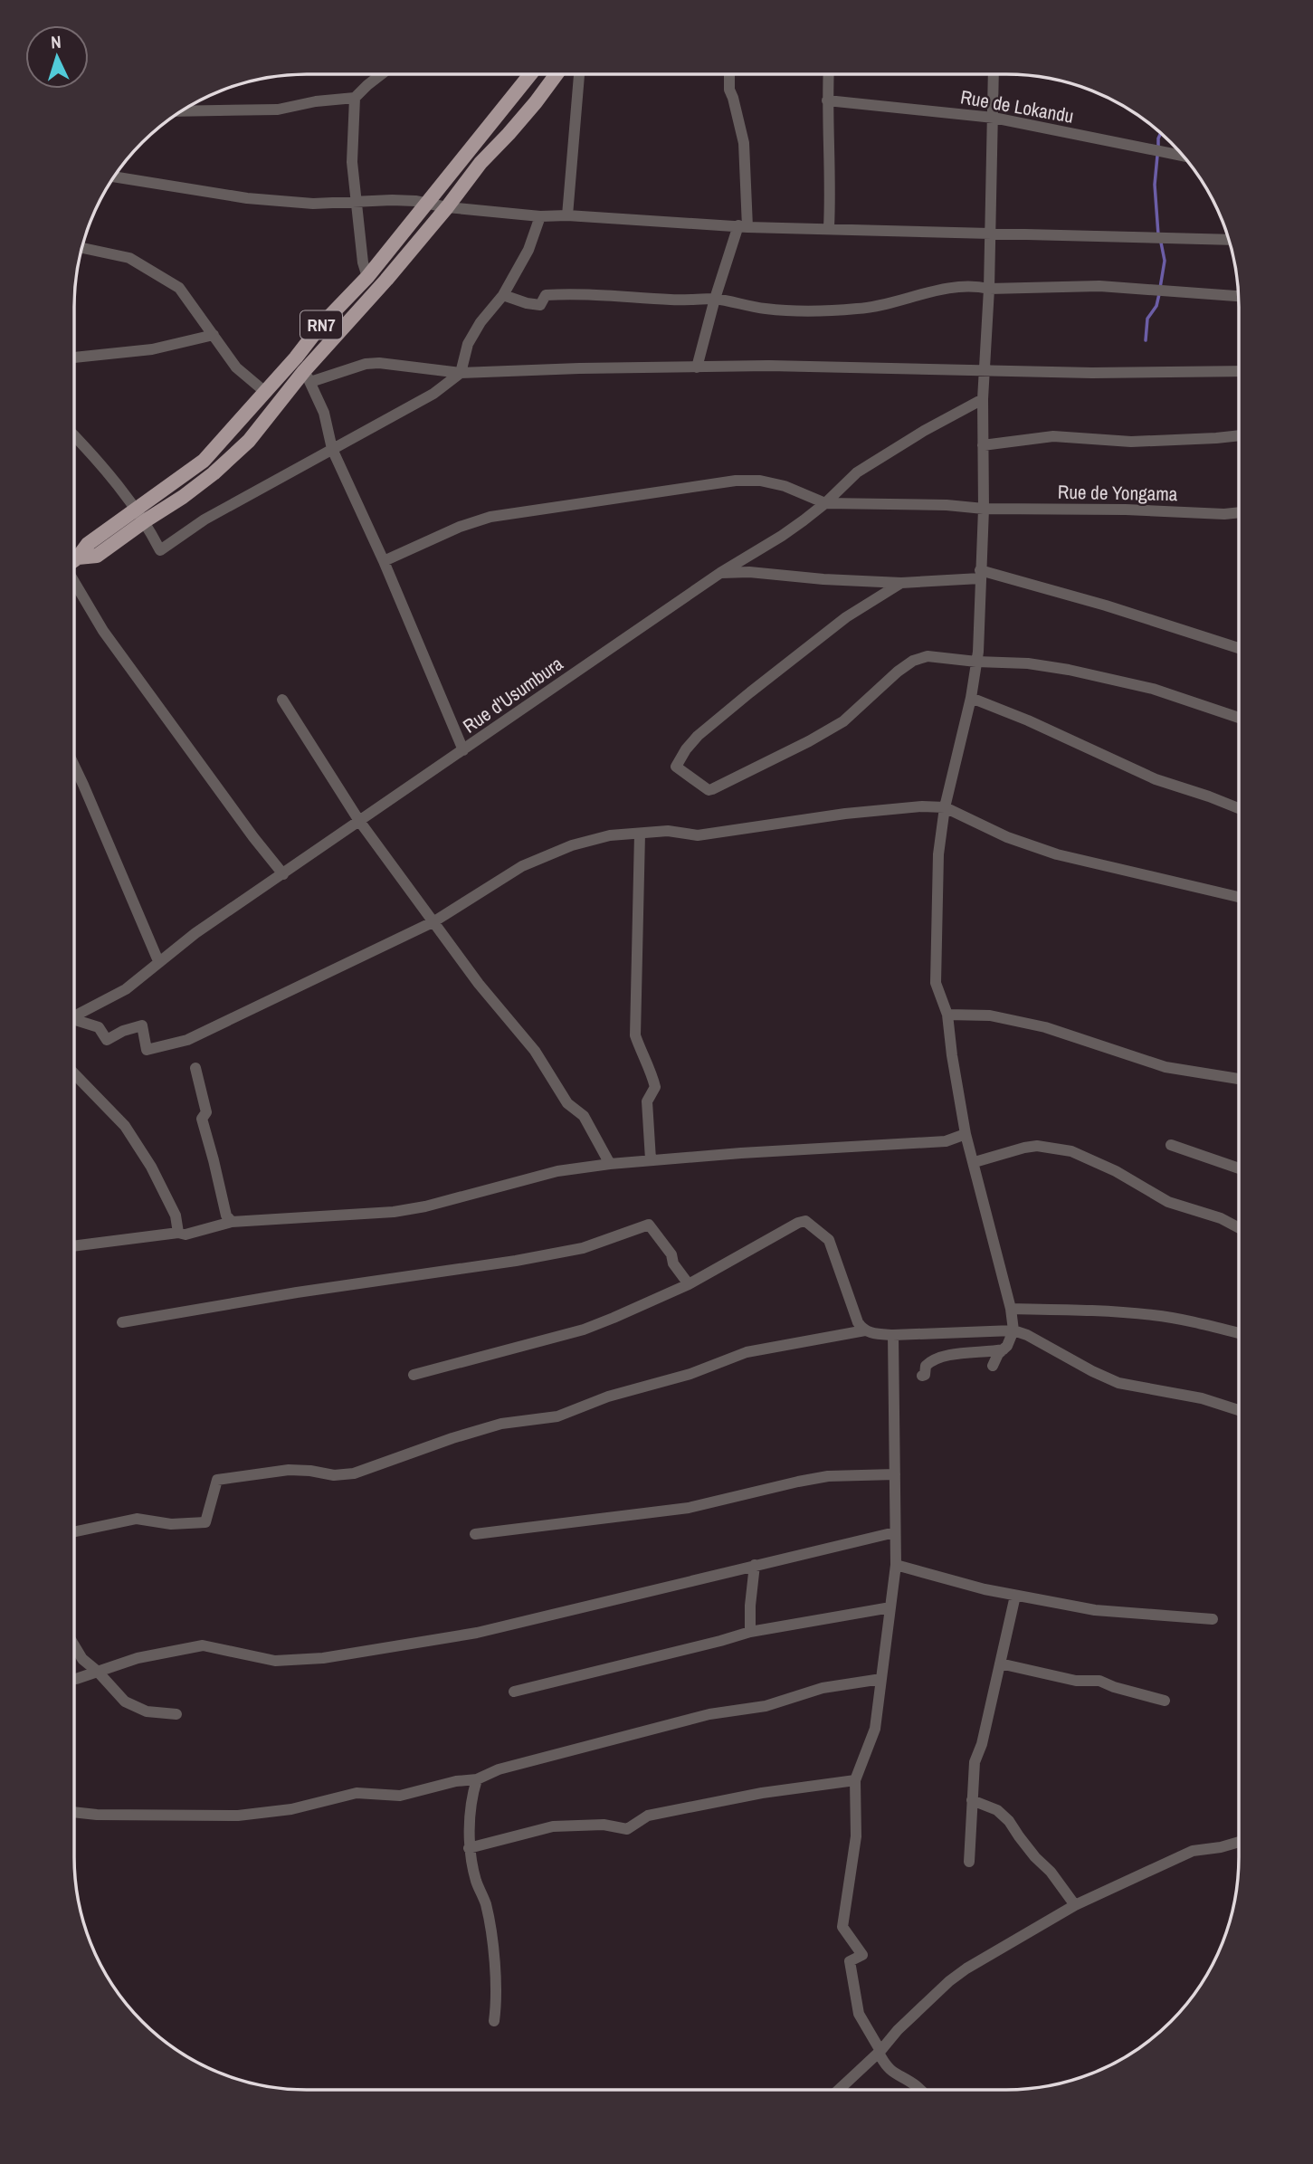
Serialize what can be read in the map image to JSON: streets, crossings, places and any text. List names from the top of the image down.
{
  "streets": {
    "main road": ["RN7"],
    "street": ["Rue de Lokandu", "Rue de Yongama", "Rue d'Usumbura"]
  },
  "crossings": [
    ["Rue de Yongama", "Rue d'Usumbura"]
  ],
  "north": "top"
}
